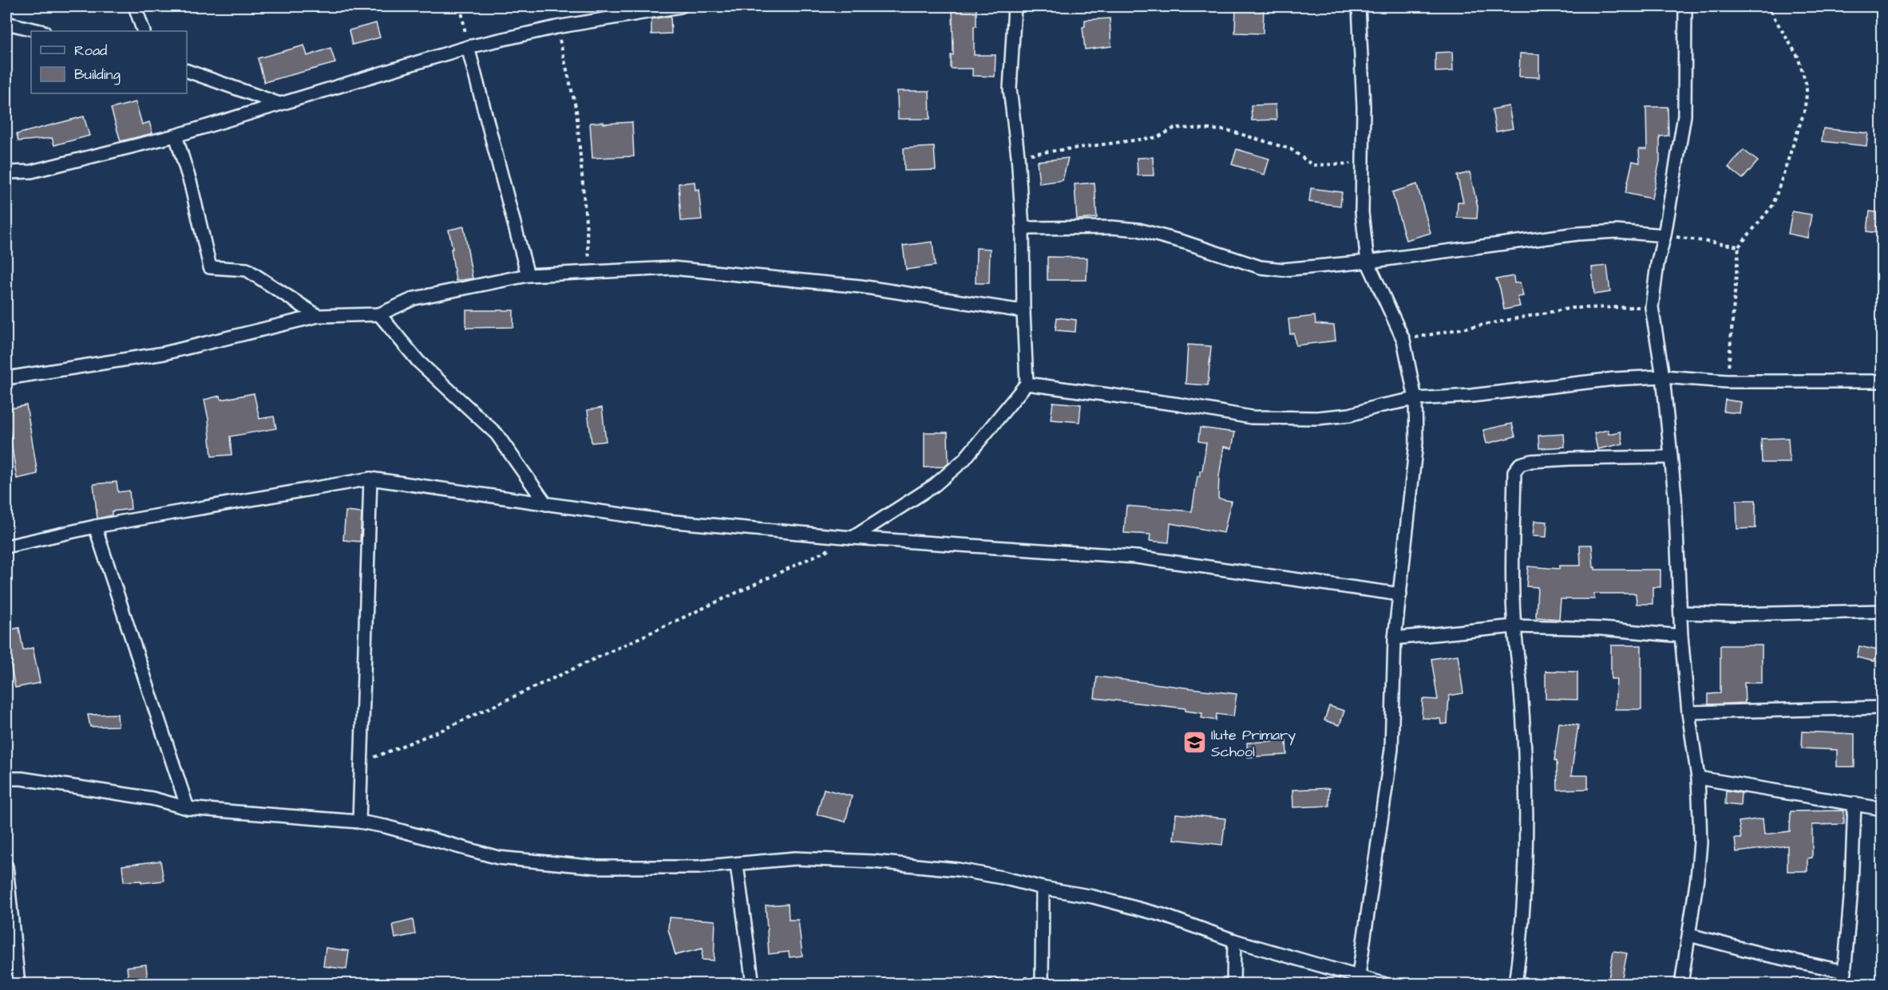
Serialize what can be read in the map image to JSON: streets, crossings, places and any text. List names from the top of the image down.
{
  "places": {
    "school or university": ["Ilute Primary School"]
  },
  "legend": ["Road", "Building"]
}
